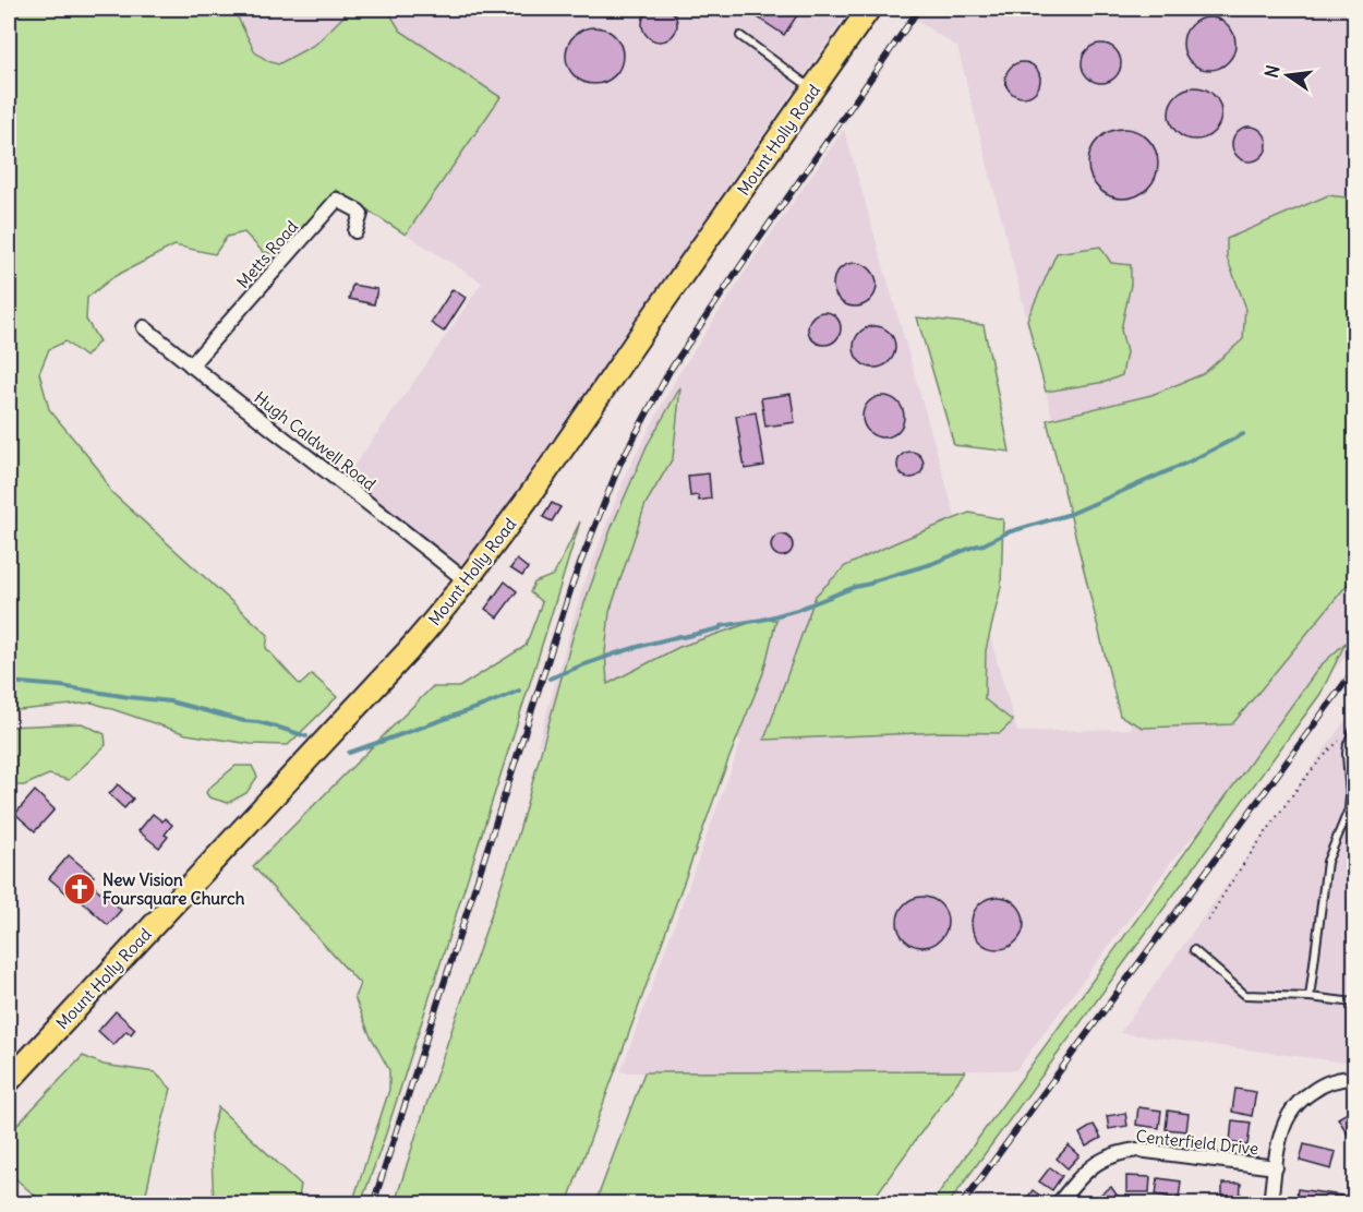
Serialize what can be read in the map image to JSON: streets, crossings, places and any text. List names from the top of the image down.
{
  "streets": {
    "main road": ["Mount Holly Road"],
    "street": ["Metts Road", "Hugh Caldwell Road", "Centerfield Drive"]
  },
  "crossings": [
    ["Mount Holly Road", "Hugh Caldwell Road"],
    ["Metts Road", "Hugh Caldwell Road"]
  ],
  "places": {
    "church": ["New Vision Foursquare Church"]
  },
  "north": "left"
}
